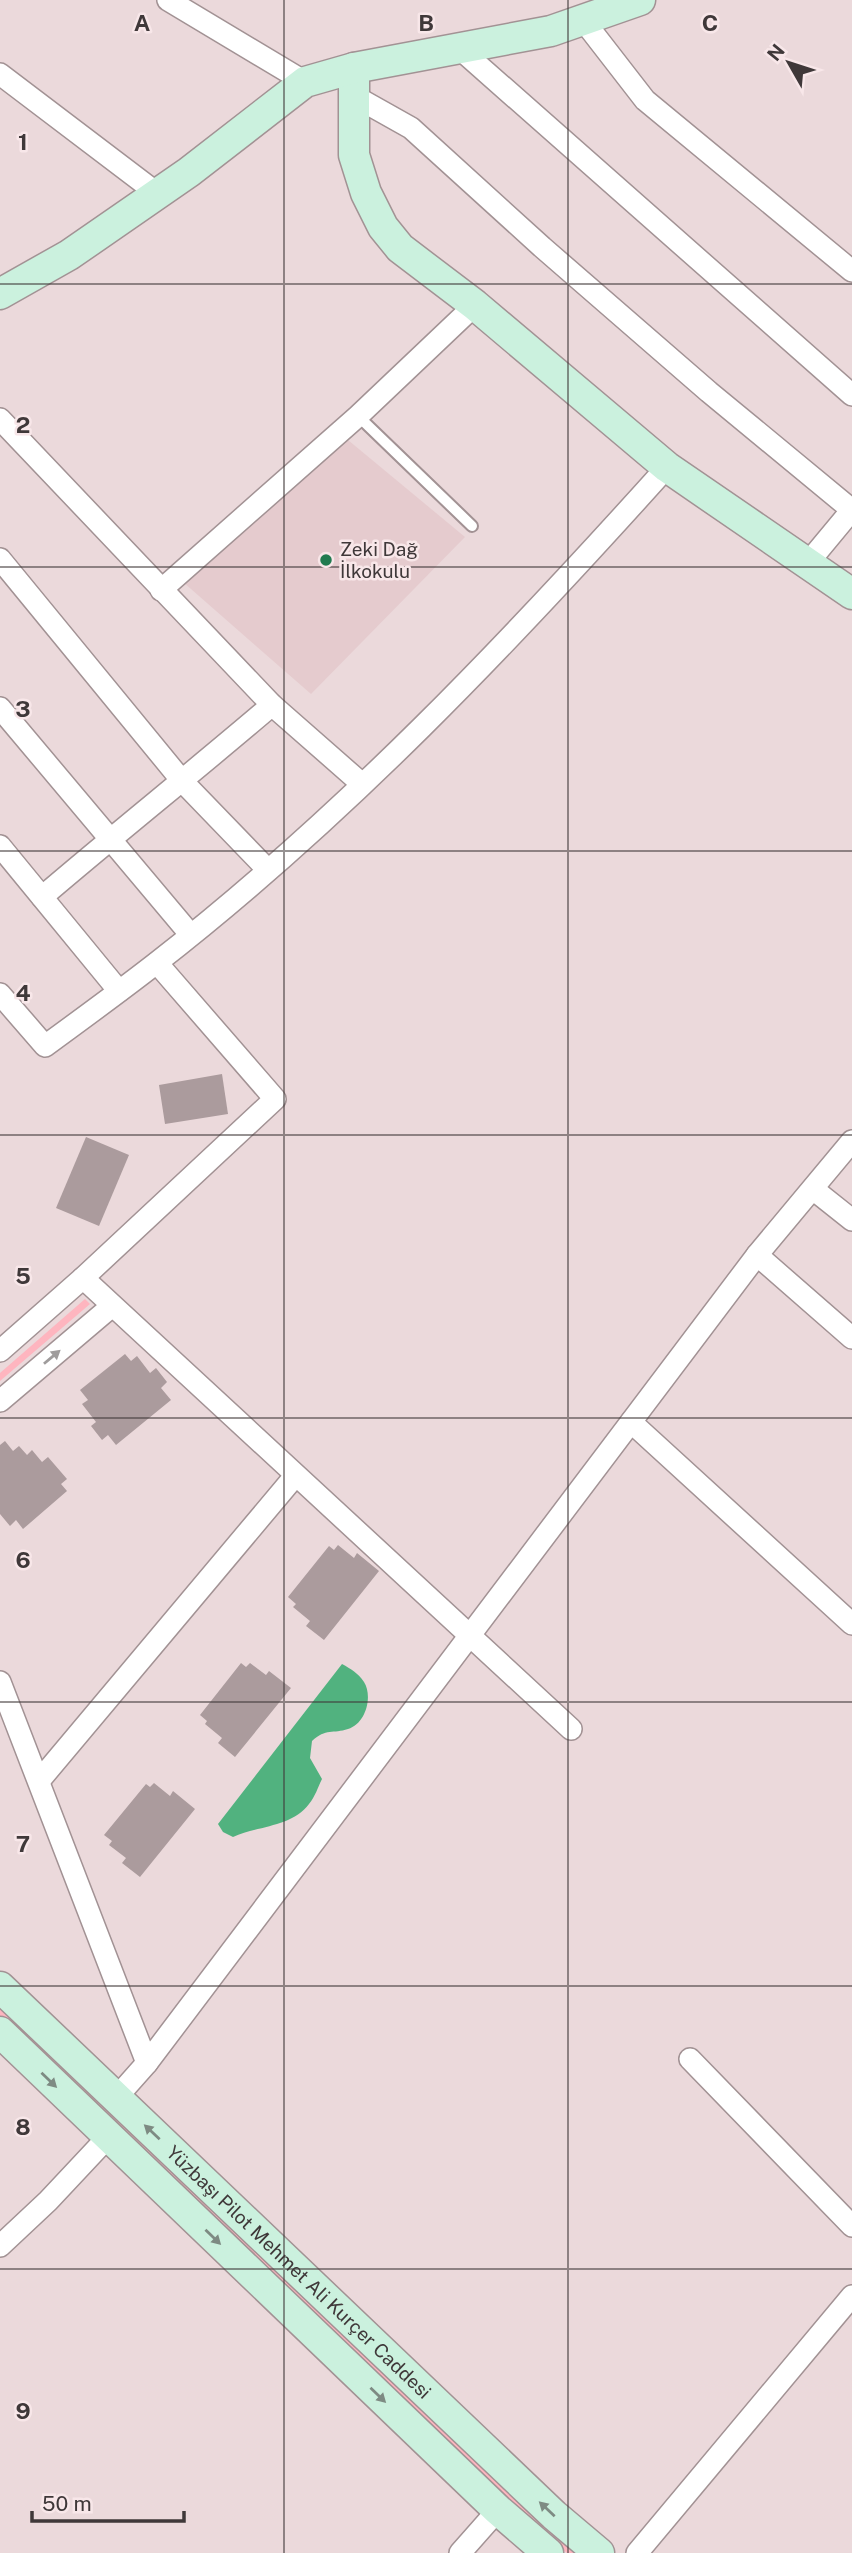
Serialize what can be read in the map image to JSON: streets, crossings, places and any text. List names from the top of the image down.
{
  "streets": {
    "main road": ["Yüzbaşı Pilot Mehmet Ali Kurçer Caddesi"]
  },
  "places": ["Zeki Dağ İlkokulu"],
  "scale_bar": "50 m",
  "north": "top left",
  "grid": {
    "columns": ["A", "B", "C"],
    "rows": [
      "1",
      "2",
      "3",
      "4",
      "5",
      "6",
      "7",
      "8",
      "9"
    ]
  }
}
